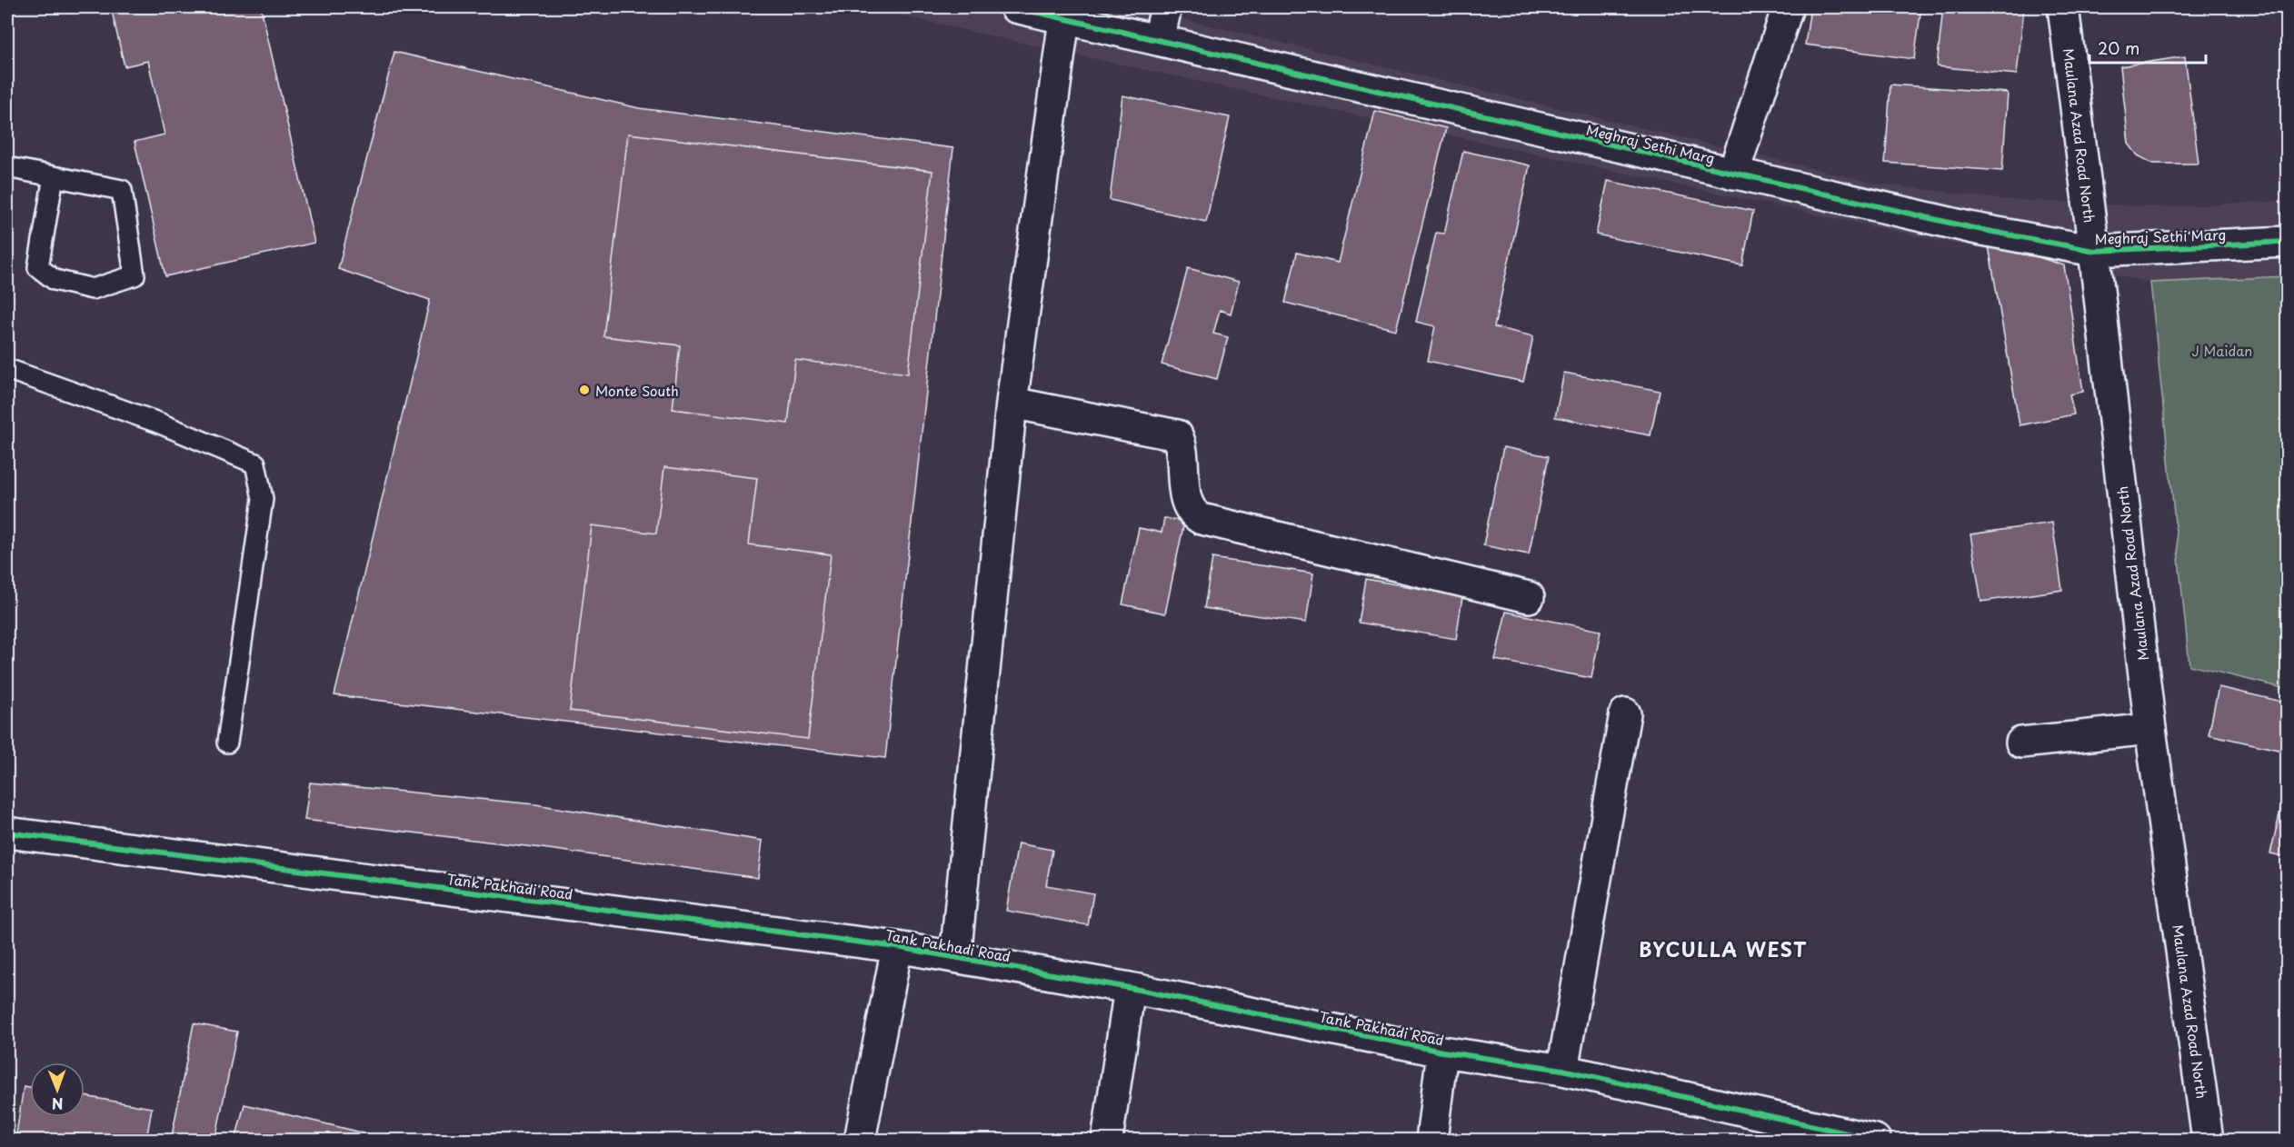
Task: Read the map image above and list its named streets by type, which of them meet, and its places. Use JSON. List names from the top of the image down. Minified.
{"streets":{"street":["Maulana Azad Road North","Meghraj Sethi Marg","Tank Pakhadi Road"]},"crossings":[["Maulana Azad Road North","Meghraj Sethi Marg"]],"districts":["BYCULLA WEST"],"parks":["J Maidan"],"places":["Monte South"],"scale_bar":"20 m","north":"bottom"}
